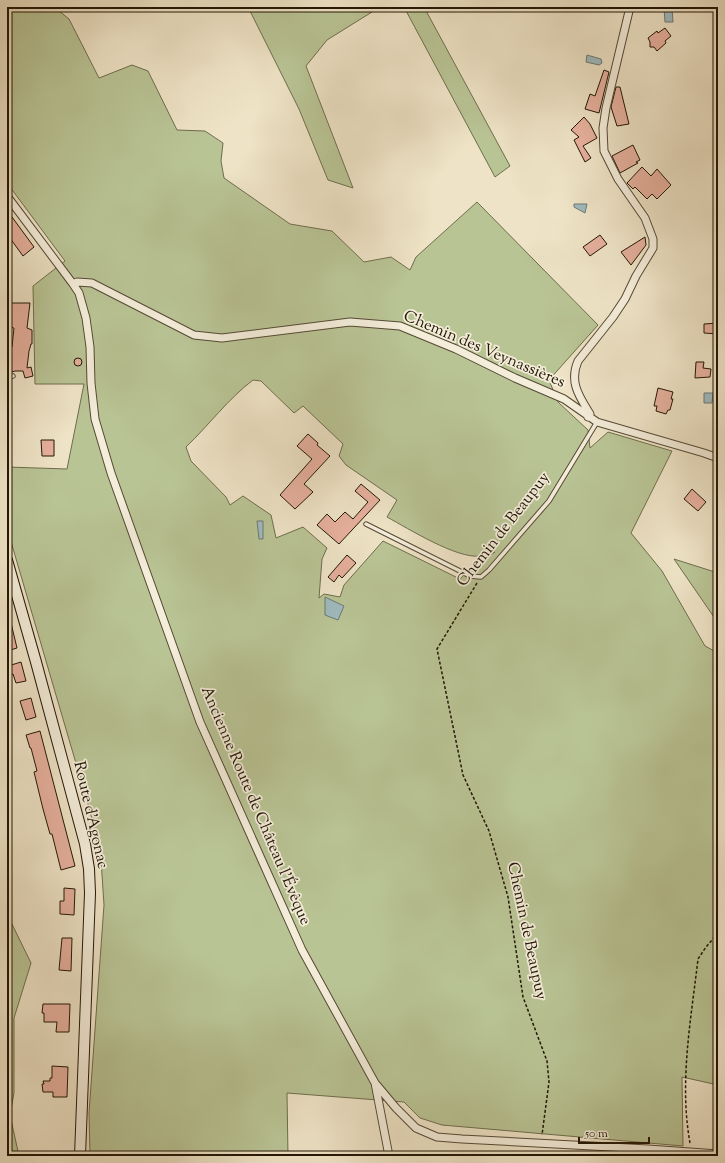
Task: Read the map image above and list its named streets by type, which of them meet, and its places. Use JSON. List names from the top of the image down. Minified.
{"streets":{"main road":["Route d'Agonac"],"street":["Chemin des Veynassières","Ancienne Route de Château l'Évêque"],"lane":["Chemin de Beaupuy"]},"crossings":[["Chemin des Veynassières","Chemin de Beaupuy"],["Chemin des Veynassières","Ancienne Route de Château l'Évêque"],["Chemin de Beaupuy","Ancienne Route de Château l'Évêque"]],"scale_bar":"50 m"}
